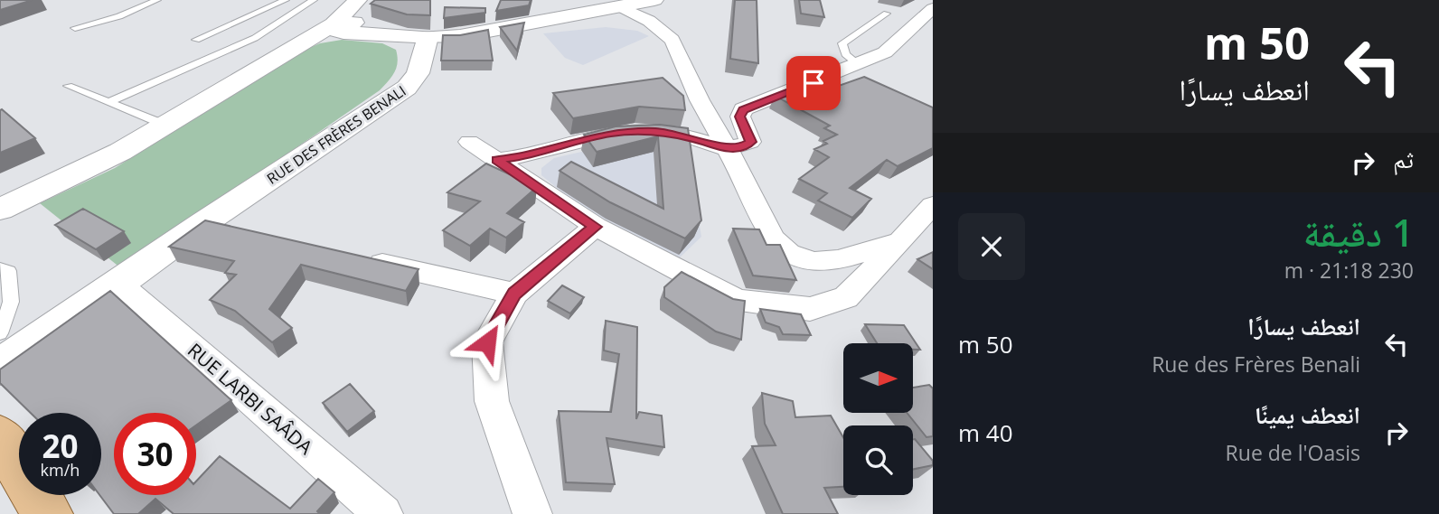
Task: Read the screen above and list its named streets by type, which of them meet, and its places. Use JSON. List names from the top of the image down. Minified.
{"streets":{"main road":["RUE DES FRÈRES BENALI"],"street":["RUE LARBI SAÂDA"]},"crossings":[["RUE DES FRÈRES BENALI","RUE LARBI SAÂDA"]],"north":"right","page":{"turn":["50 m","انعطف يسارًا"],"then":"ثم","heading":["1 دقيقة","230 m · 21:18"],"list":[{"name":"انعطف يسارًا","note":"Rue des Frères Benali","value":"50 m"},{"name":"انعطف يمينًا","note":"Rue de l'Oasis","value":"40 m"}],"speed":"20 km/h","limit":"30"}}
